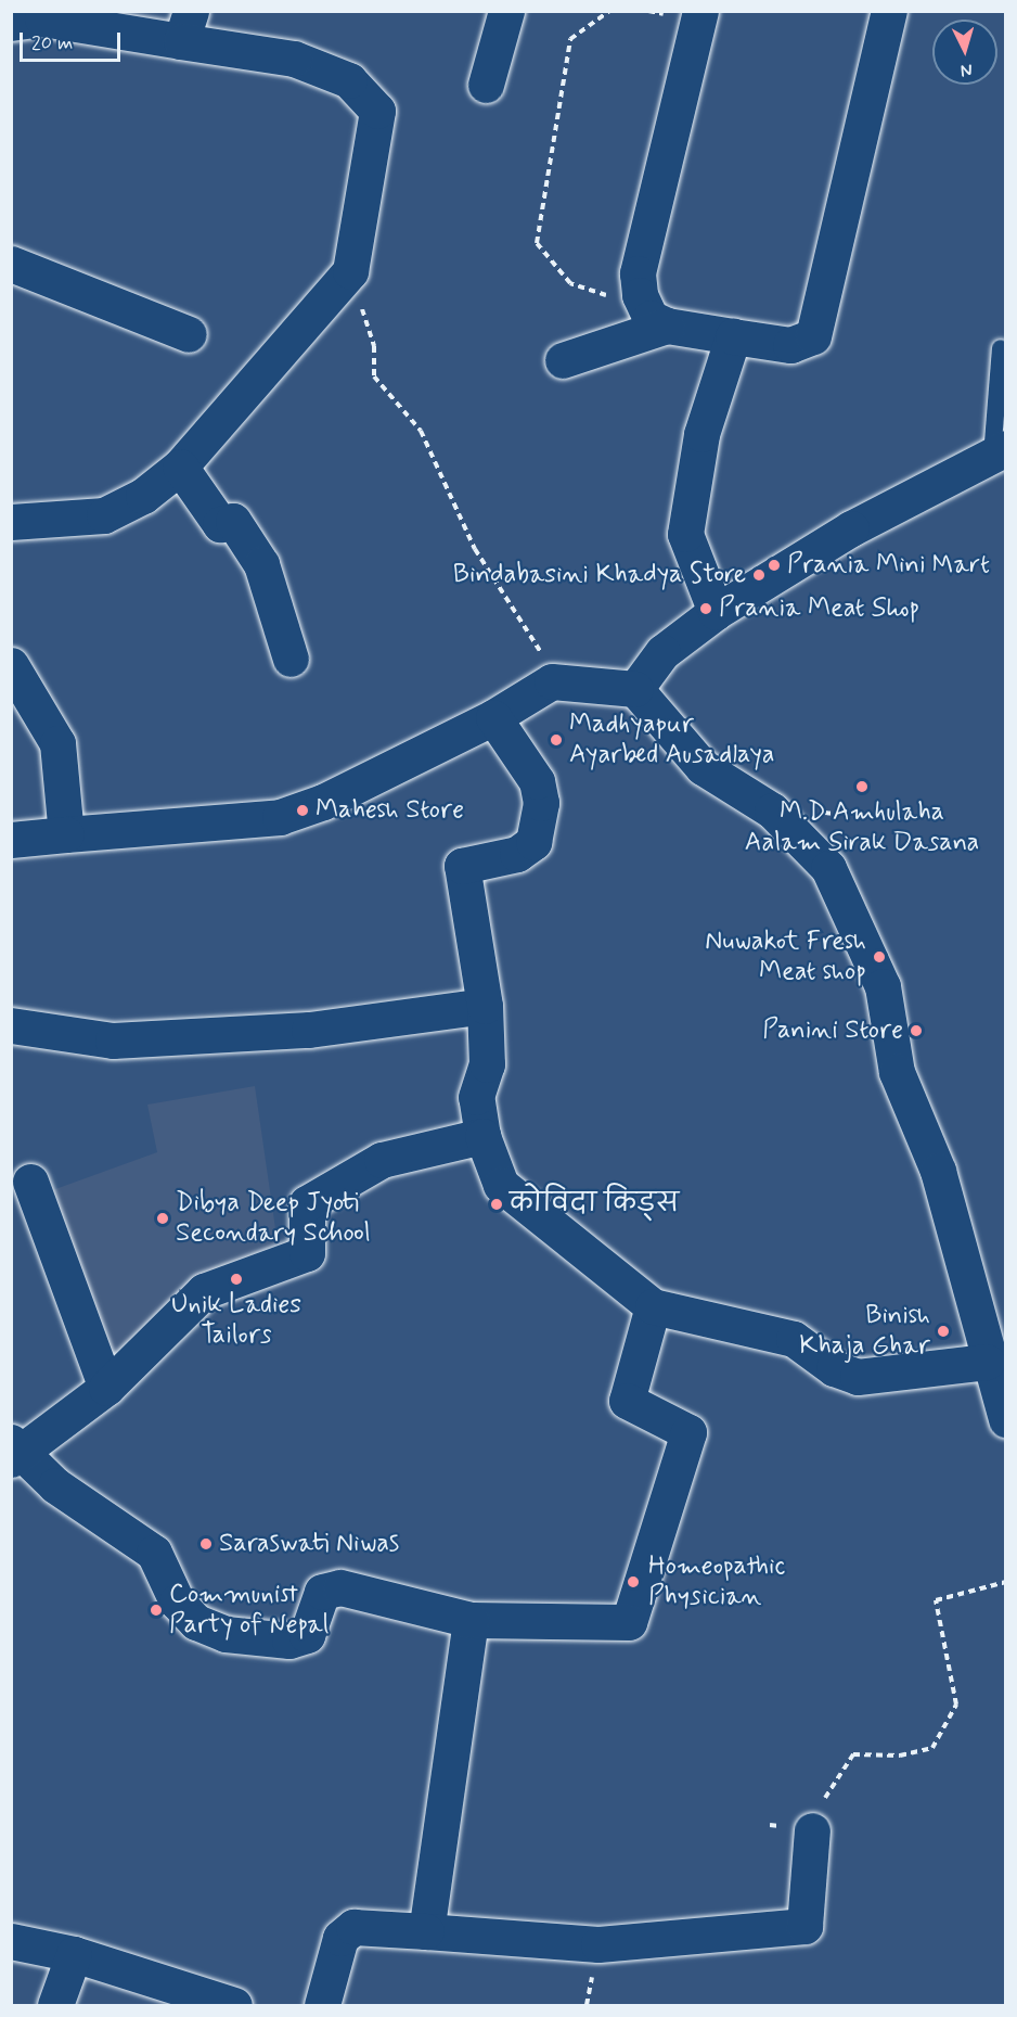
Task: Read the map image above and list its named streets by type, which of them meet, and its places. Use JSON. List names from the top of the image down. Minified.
{"places":["Prania Mini Mart","Bindabasini Khadya Store","Prania Meat Shop","Madhyapur Ayarbed Ausadlaya","M.D Amhulaha Aalam Sirak Dasana","Mahesh Store","Nuwakot Fresh Meat shop","Panini Store","कोविदा किड्स","Dibya Deep Jyoti Secondary School","Unik Ladies Tailors","Binish Khaja Ghar","Saraswati Niwas","Homeopathic Physician","Communist Party of Nepal"],"scale_bar":"20 m","north":"bottom"}
